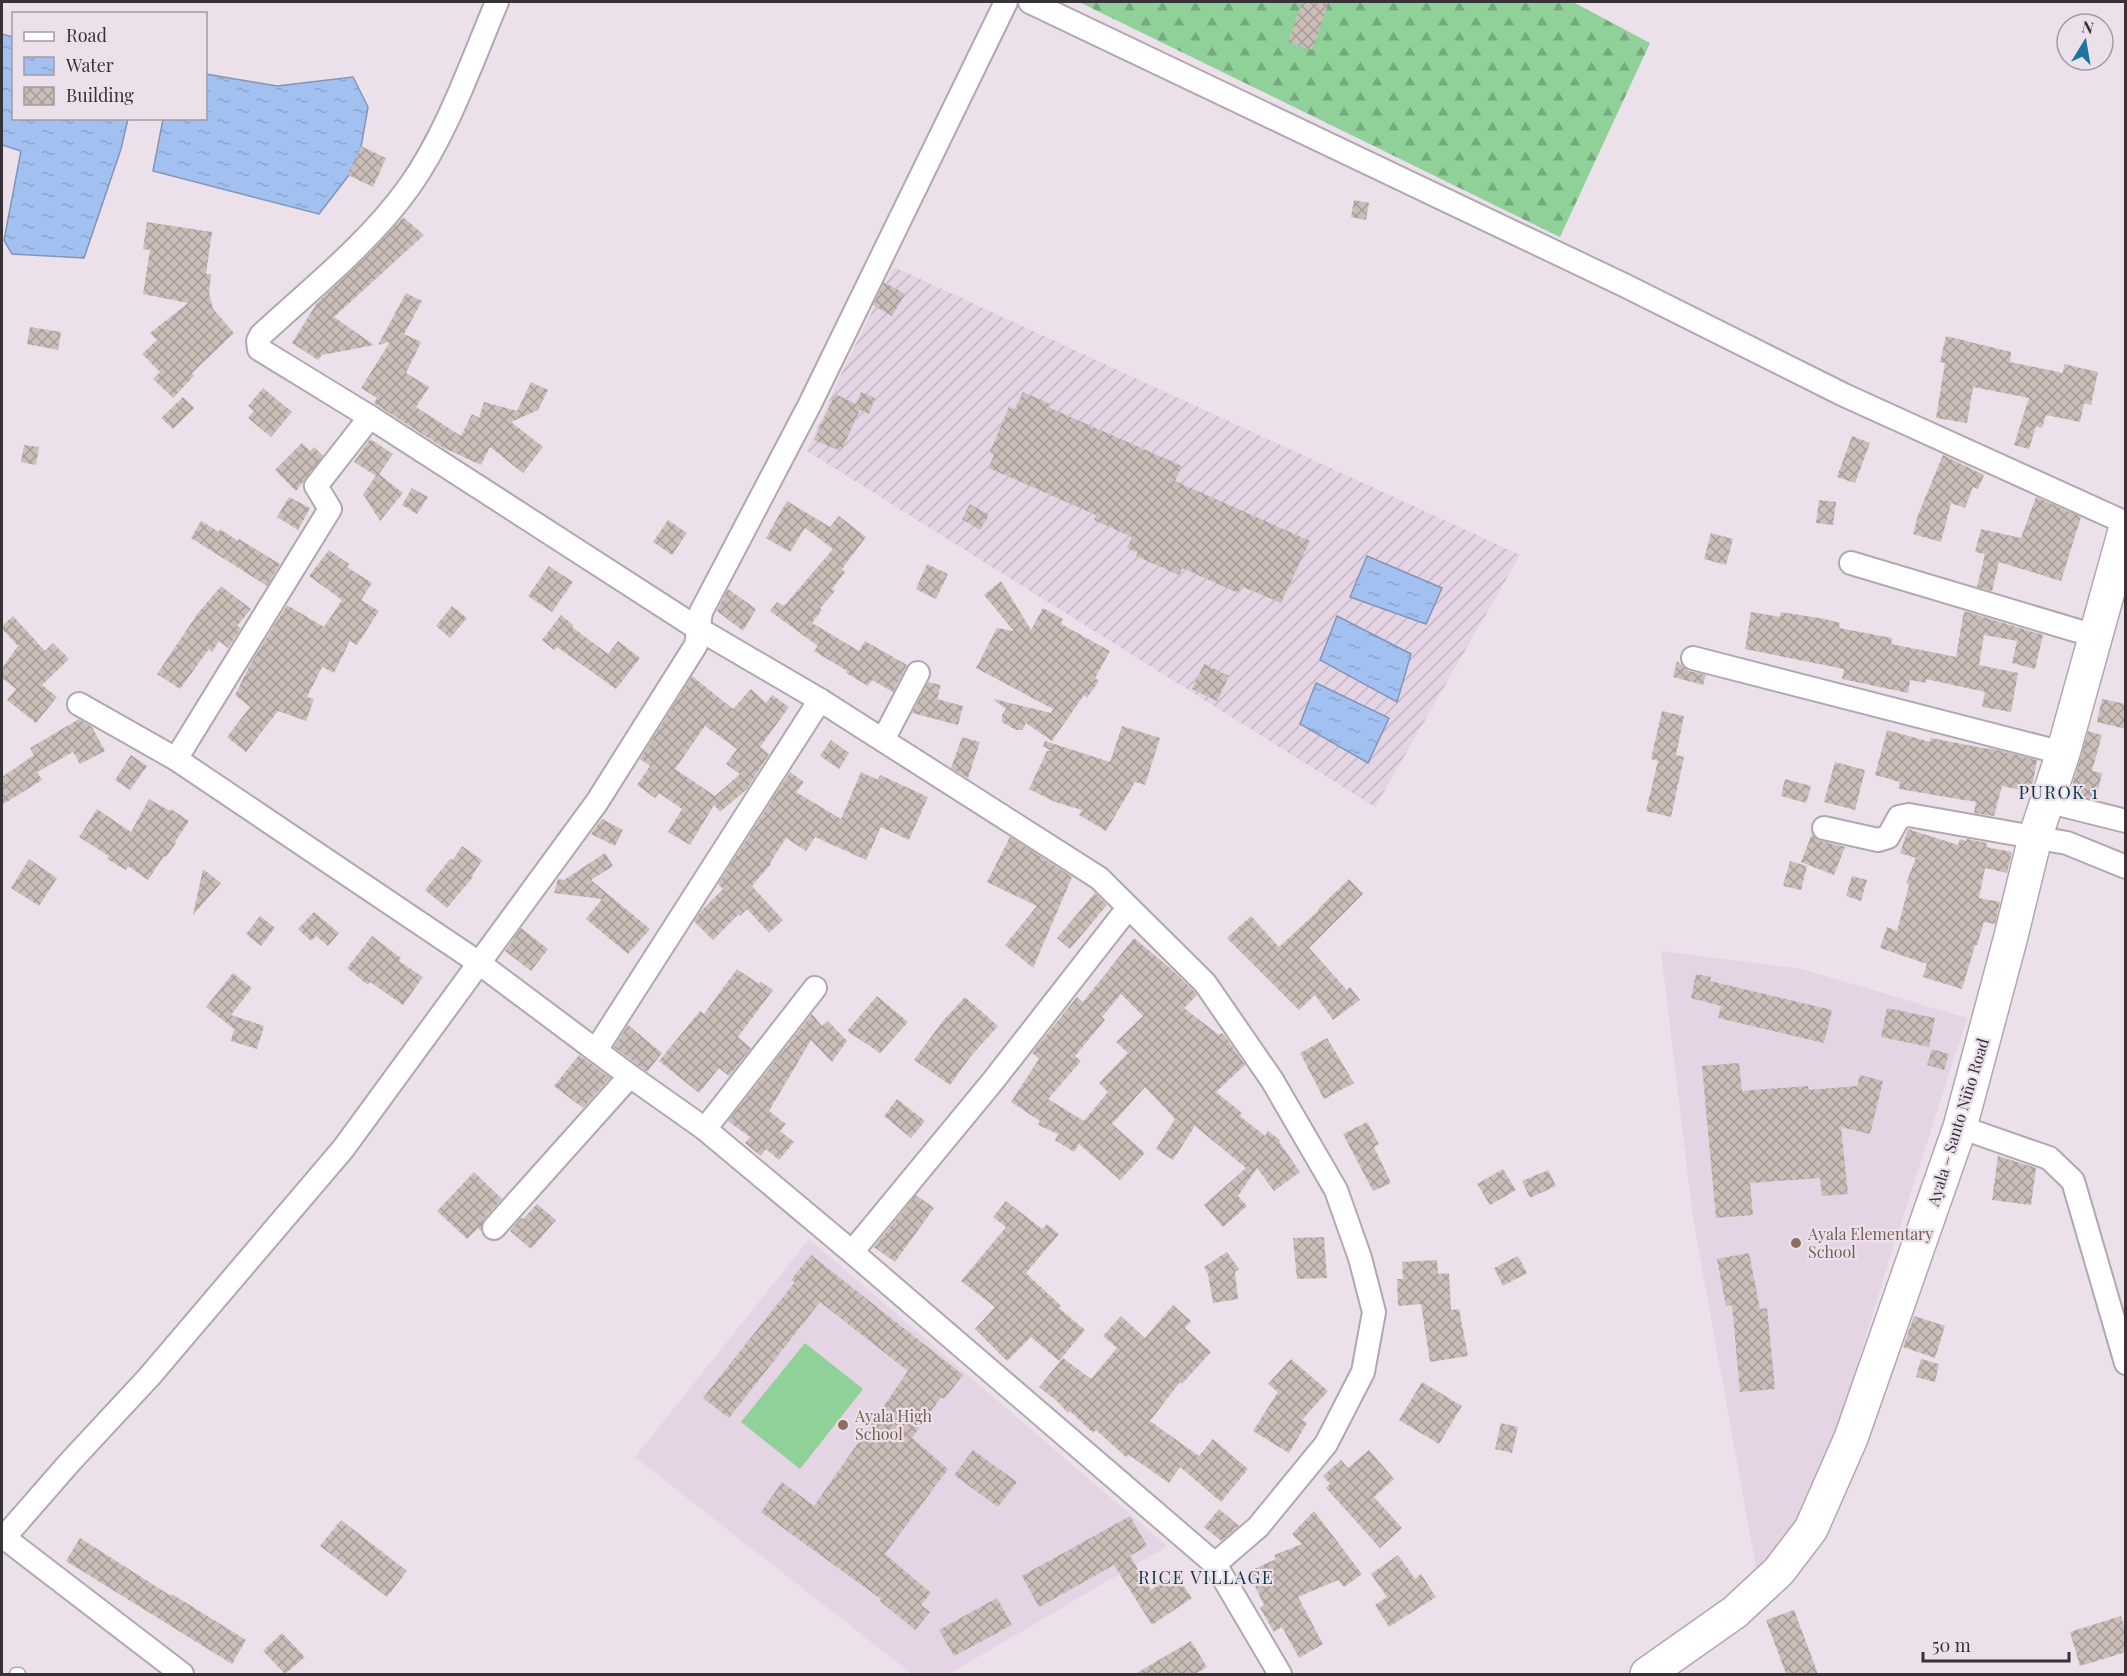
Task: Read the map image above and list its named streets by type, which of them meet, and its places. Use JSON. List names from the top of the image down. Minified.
{"streets":{"street":["Ayala – Santo Niño Road"]},"districts":["PUROK 1","RICE VILLAGE"],"places":["Ayala Elementary School","Ayala High School"],"legend":["Road","Water","Building"],"scale_bar":"50 m","north":"top"}
